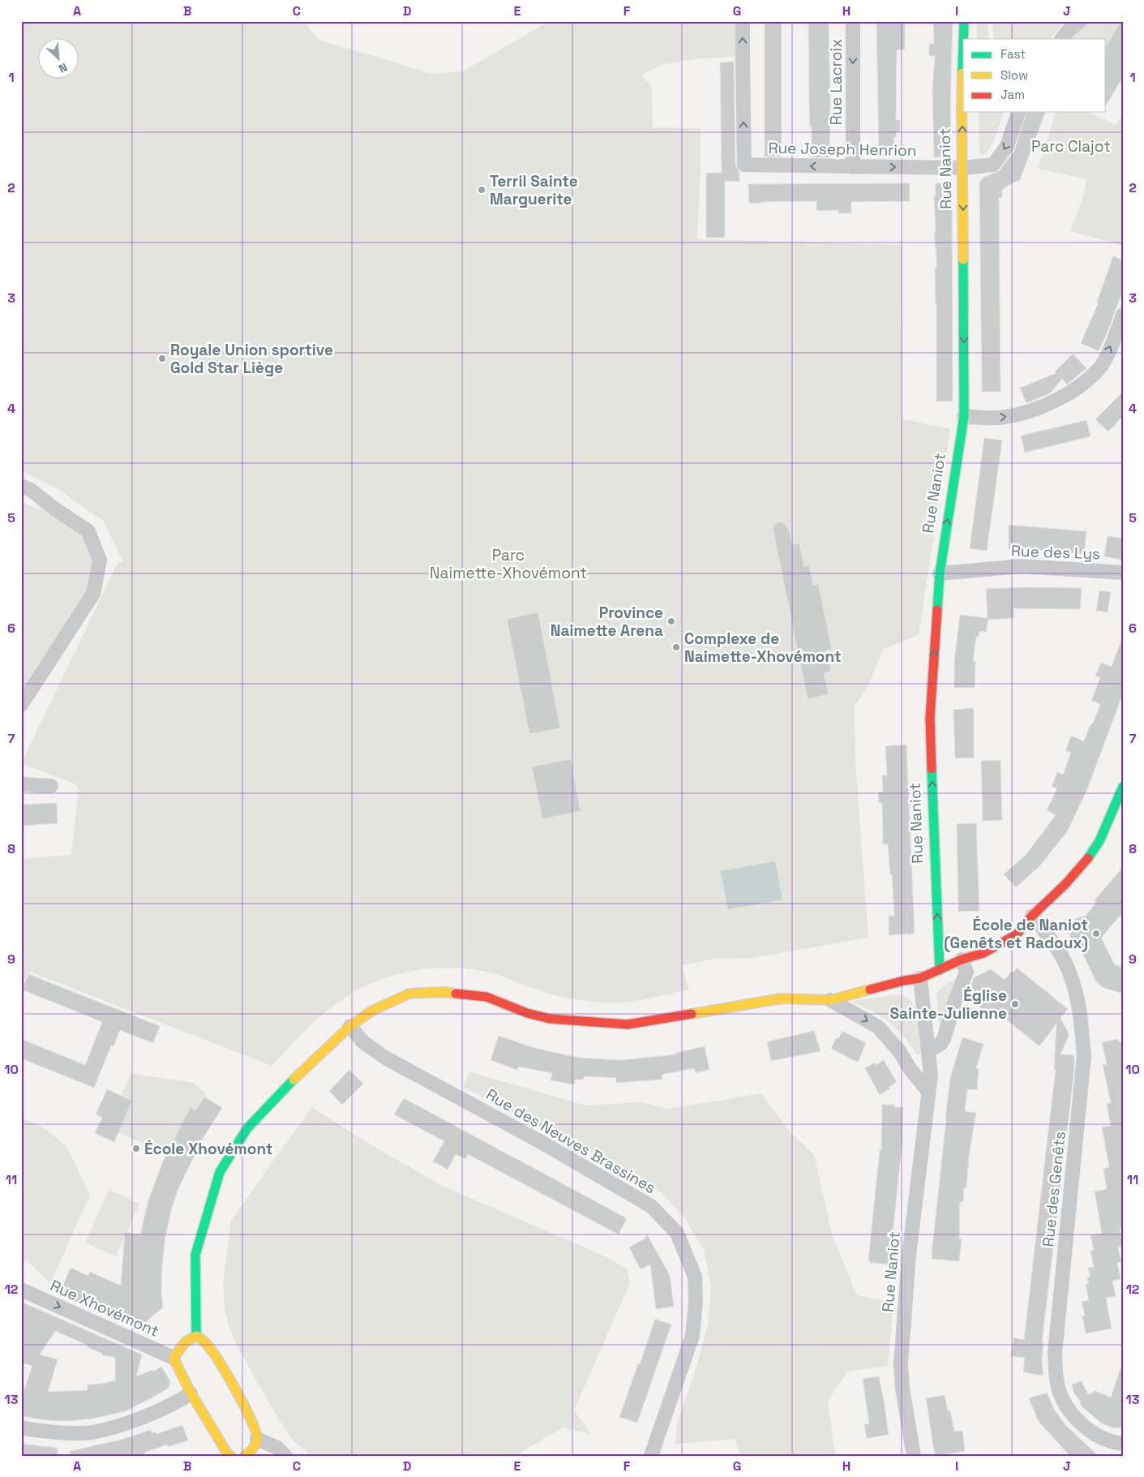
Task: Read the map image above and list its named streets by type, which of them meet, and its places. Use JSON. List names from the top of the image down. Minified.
{"streets":{"street":["Rue Lacroix","Rue Joseph Henrion","Rue Naniot","Rue des Lys","Rue des Neuves Brassines","Rue des Genêts","Rue Xhovémont"]},"crossings":[["Rue Lacroix","Rue Joseph Henrion"],["Rue Joseph Henrion","Rue Naniot"],["Rue Naniot","Rue des Lys"]],"one_way":["Rue Lacroix","Rue Xhovémont"],"parks":["Parc Clajot","Parc Naimette-Xhovémont"],"places":["Terril Sainte Marguerite","Royale Union sportive Gold Star Liège","Province Naimette Arena","Complexe de Naimette-Xhovémont","École de Naniot (Genêts et Radoux)","Église Sainte-Julienne","École Xhovémont"],"legend":["Fast","Slow","Jam"],"north":"bottom right","grid":{"columns":["A","B","C","D","E","F","G","H","I","J"],"rows":["1","2","3","4","5","6","7","8","9","10","11","12","13"]}}
